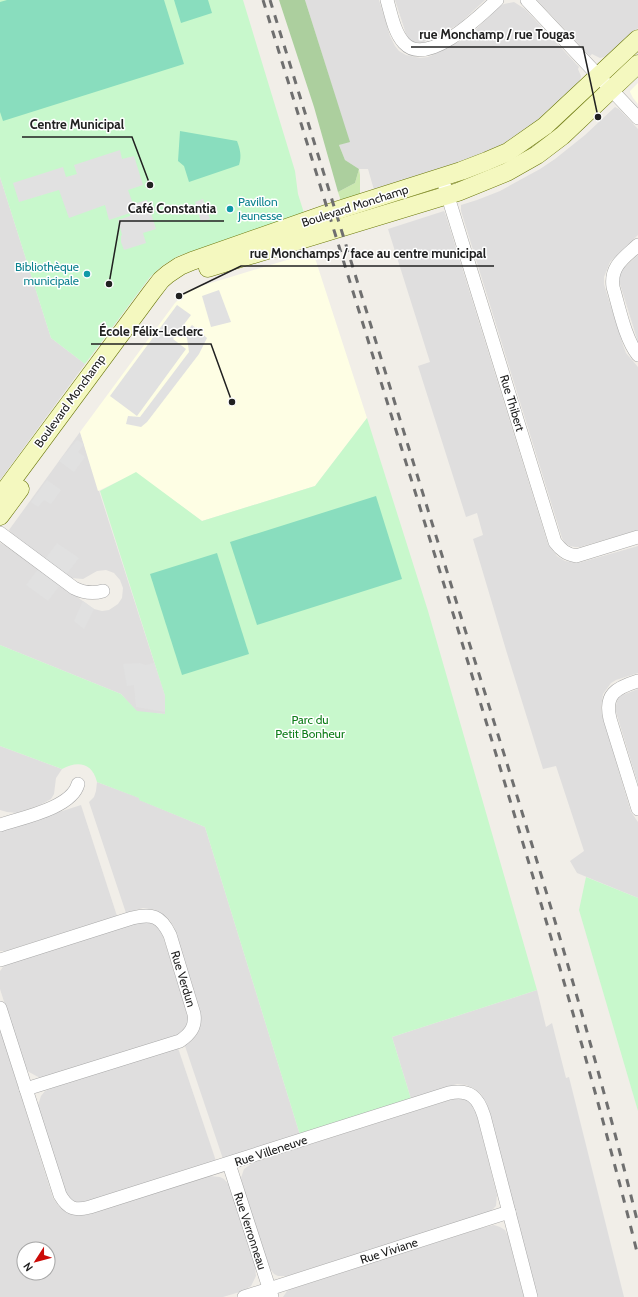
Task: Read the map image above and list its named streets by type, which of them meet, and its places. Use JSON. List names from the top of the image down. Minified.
{"streets":{"street":["Boulevard Monchamp","Rue Thibert","Rue Verdun","Rue Villeneuve","Rue Verronneau","Rue Viviane"]},"crossings":[["Boulevard Monchamp","Rue Thibert"],["Rue Verdun","Rue Villeneuve"],["Rue Villeneuve","Rue Verronneau"],["Rue Villeneuve","Rue Viviane"],["Rue Verronneau","Rue Viviane"]],"parks":["Parc du Petit Bonheur"],"places":["rue Monchamp / rue Tougas","Centre Municipal","Pavillon Jeunesse","Bibliothèque municipale","Café Constantia","rue Monchamps / face au centre municipal","École Félix-Leclerc"],"north":"bottom left"}
